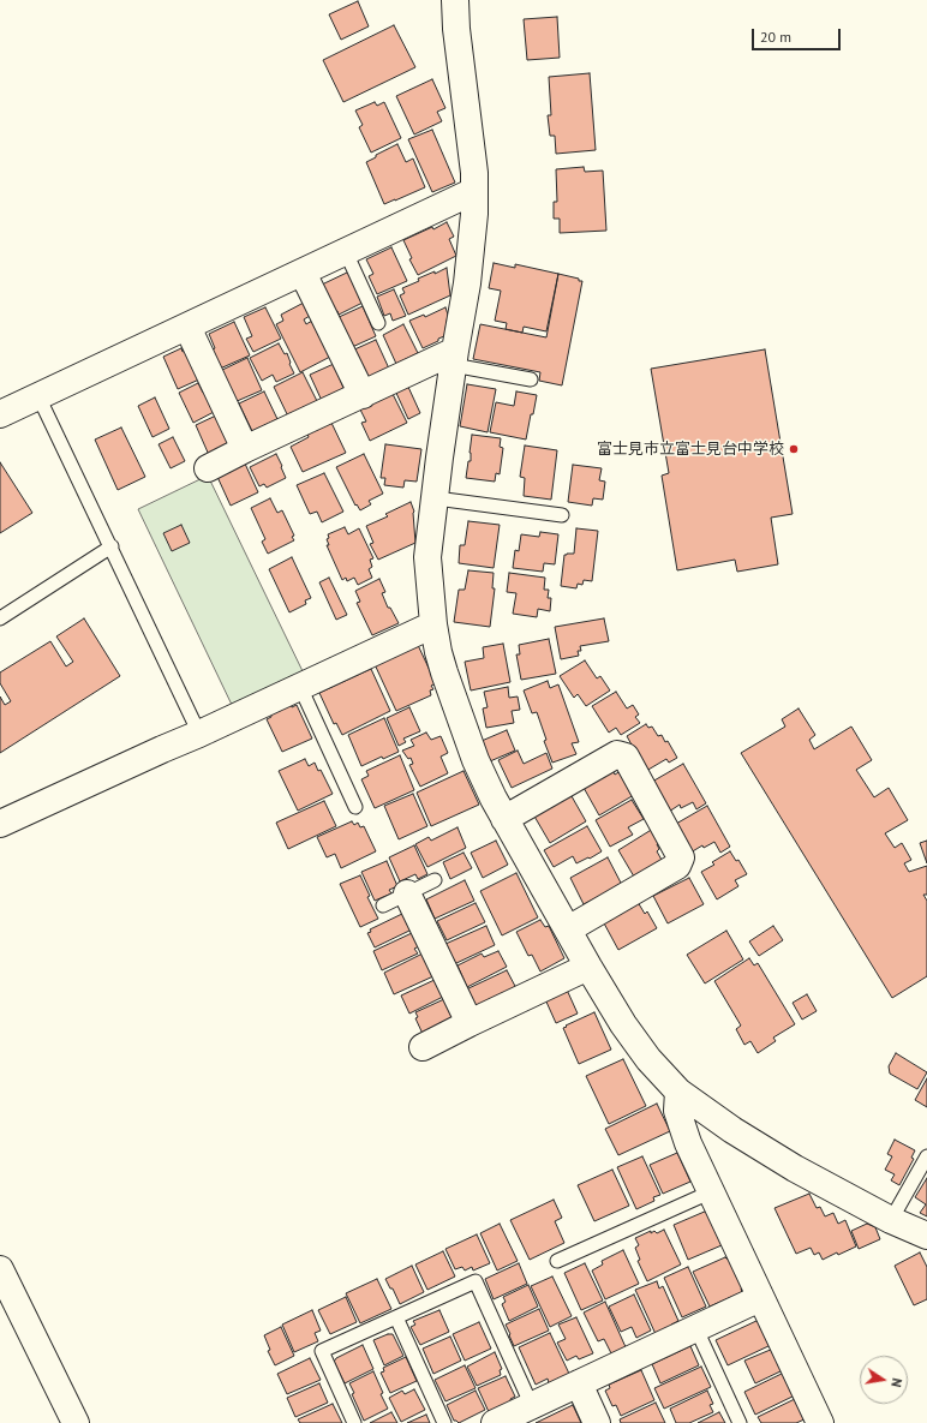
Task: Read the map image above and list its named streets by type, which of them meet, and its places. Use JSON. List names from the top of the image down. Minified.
{"places":["富士見市立富士見台中学校"],"scale_bar":"20 m","north":"right"}
